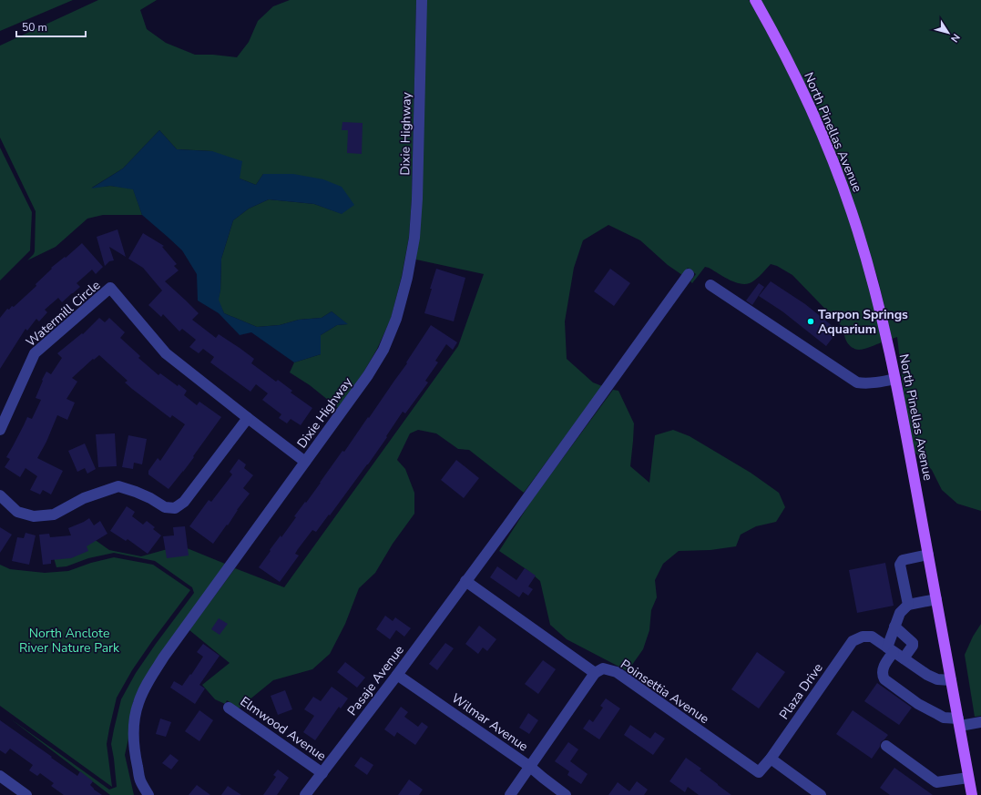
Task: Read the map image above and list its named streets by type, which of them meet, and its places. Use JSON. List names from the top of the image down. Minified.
{"streets":{"main road":["North Pinellas Avenue"],"street":["Dixie Highway","Watermill Circle","Pasaje Avenue","Poinsettia Avenue","Plaza Drive","Wilmar Avenue","Elmwood Avenue"]},"crossings":[["Dixie Highway","Watermill Circle"],["Pasaje Avenue","Wilmar Avenue"],["Pasaje Avenue","Elmwood Avenue"],["Poinsettia Avenue","Plaza Drive"]],"parks":["North Anclote River Nature Park"],"places":["Tarpon Springs Aquarium"],"scale_bar":"50 m","north":"bottom right"}
